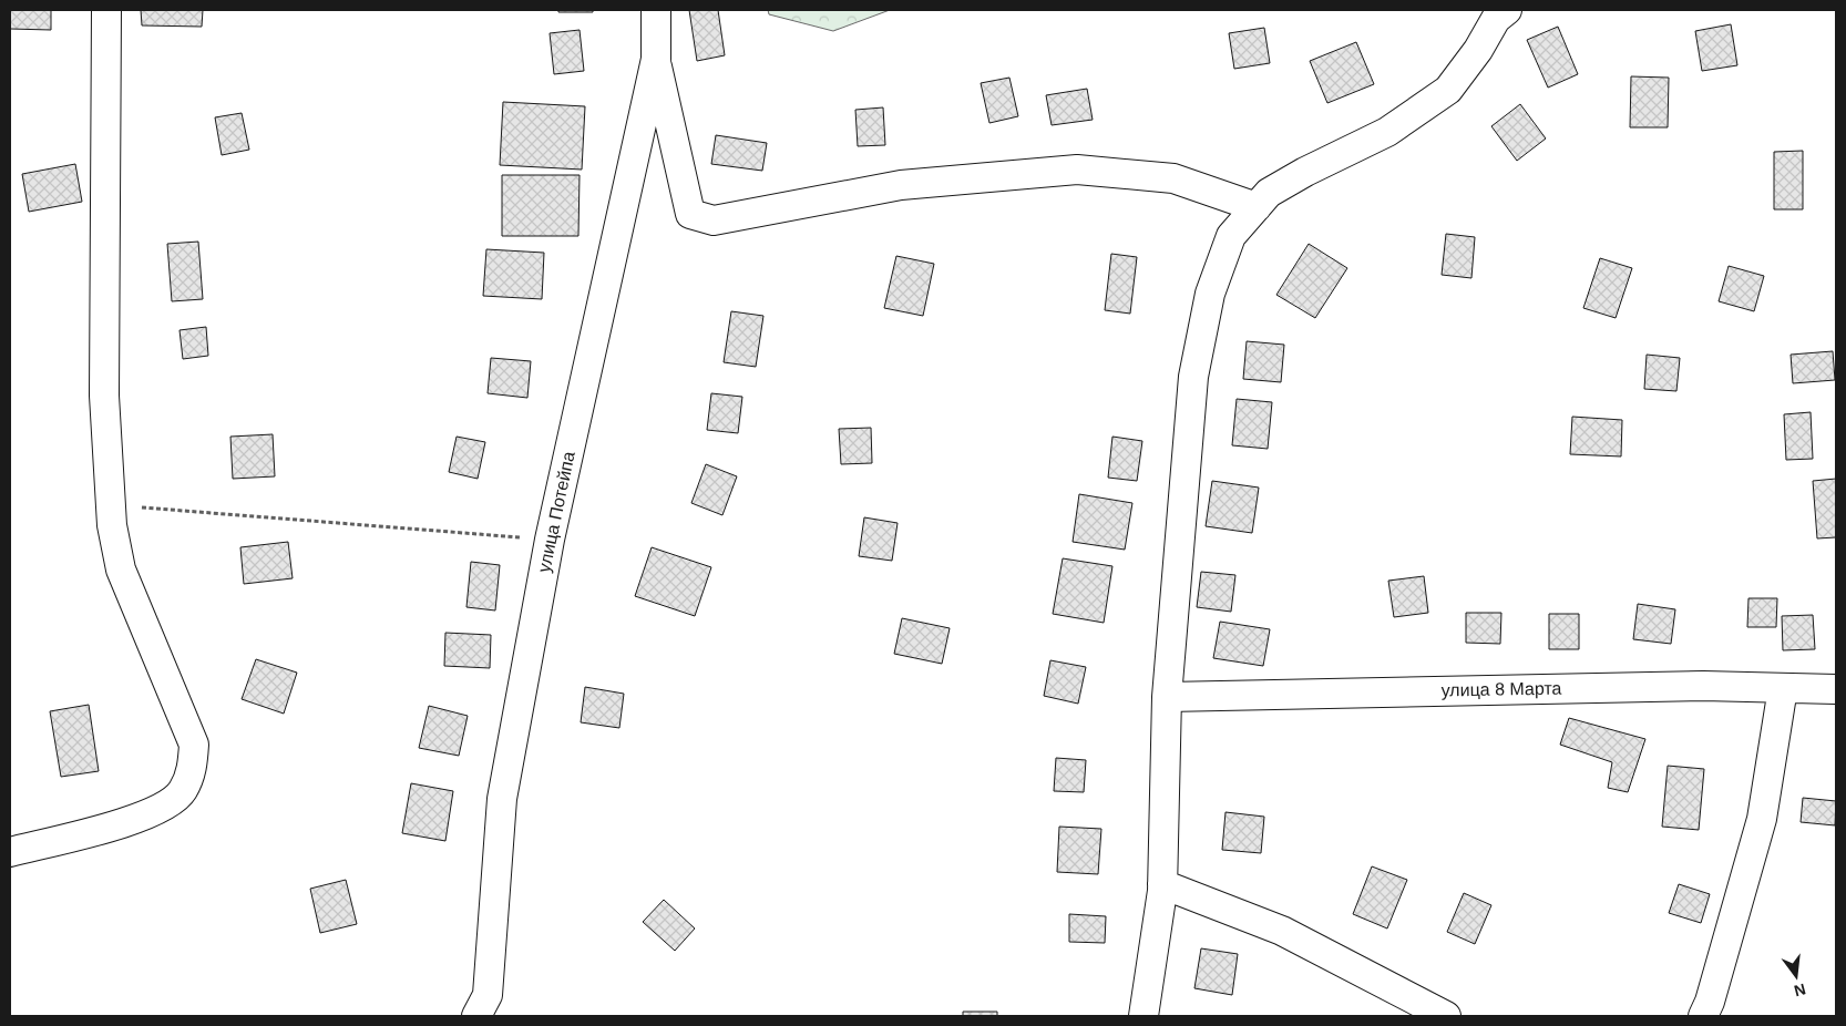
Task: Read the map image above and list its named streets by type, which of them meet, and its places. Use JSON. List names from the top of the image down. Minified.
{"streets":{"street":["улица Потейпа","улица 8 Марта"]},"north":"bottom"}
